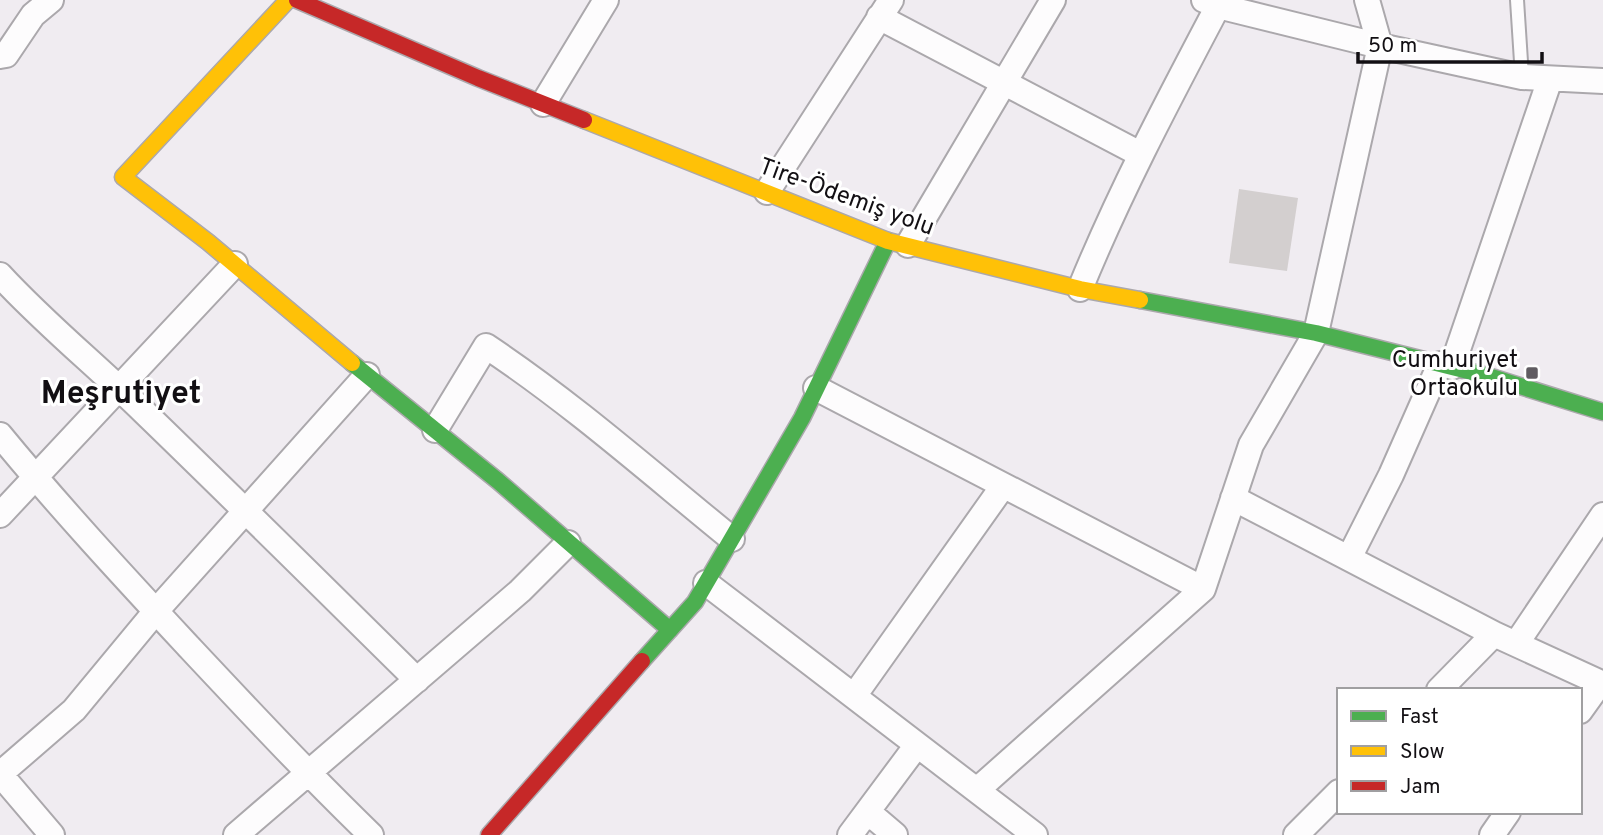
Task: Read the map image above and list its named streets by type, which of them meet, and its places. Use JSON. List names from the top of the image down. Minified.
{"streets":{"street":["Tire-Ödemiş yolu"]},"districts":["Meşrutiyet"],"places":{"transit":["Cumhuriyet Ortaokulu"]},"legend":["Fast","Slow","Jam"],"scale_bar":"50 m"}
